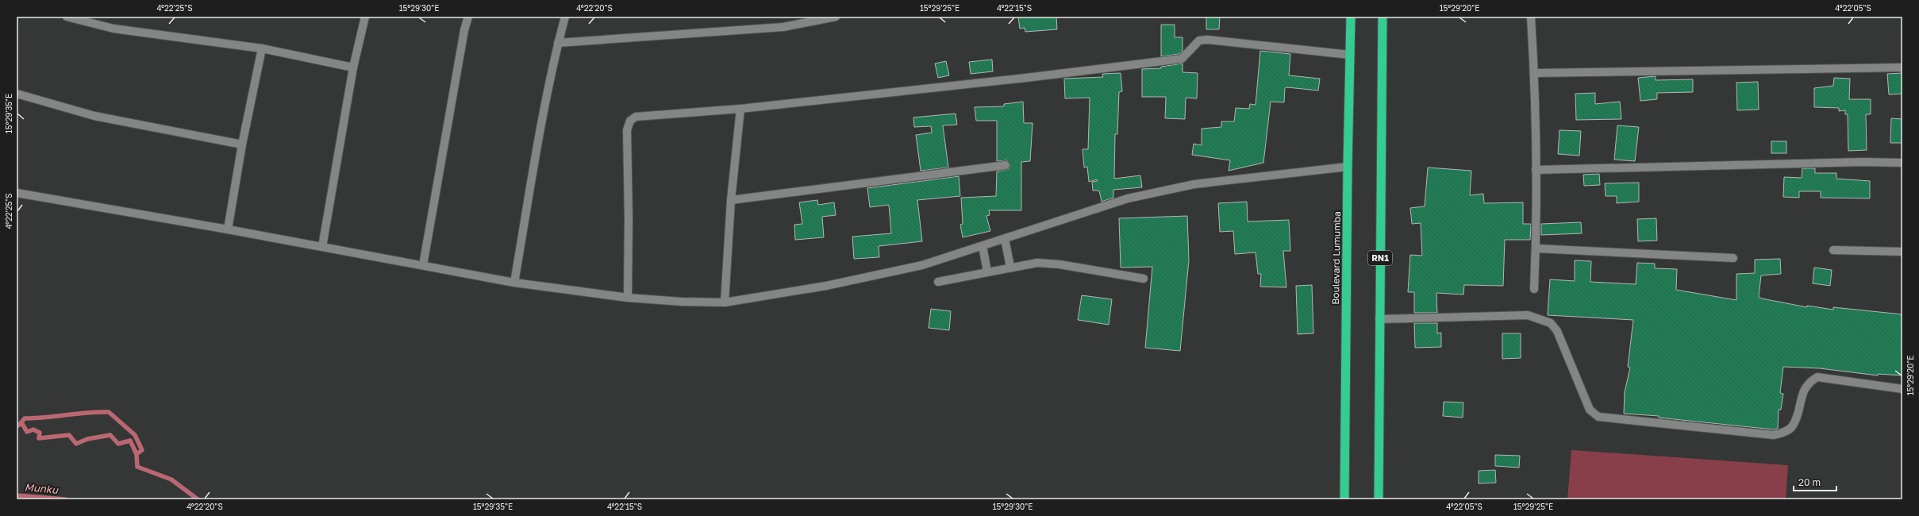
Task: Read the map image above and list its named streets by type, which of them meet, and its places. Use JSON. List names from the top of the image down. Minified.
{"streets":{"highway":["Boulevard Lumumba","RN1"]},"water":["Munku"],"scale_bar":"20 m","coordinates":["4°22'25\"S","15°29'30\"E","4°22'20\"S","15°29'25\"E","4°22'15\"S","15°29'20\"E","4°22'05\"S","15°29'35\"E"]}
